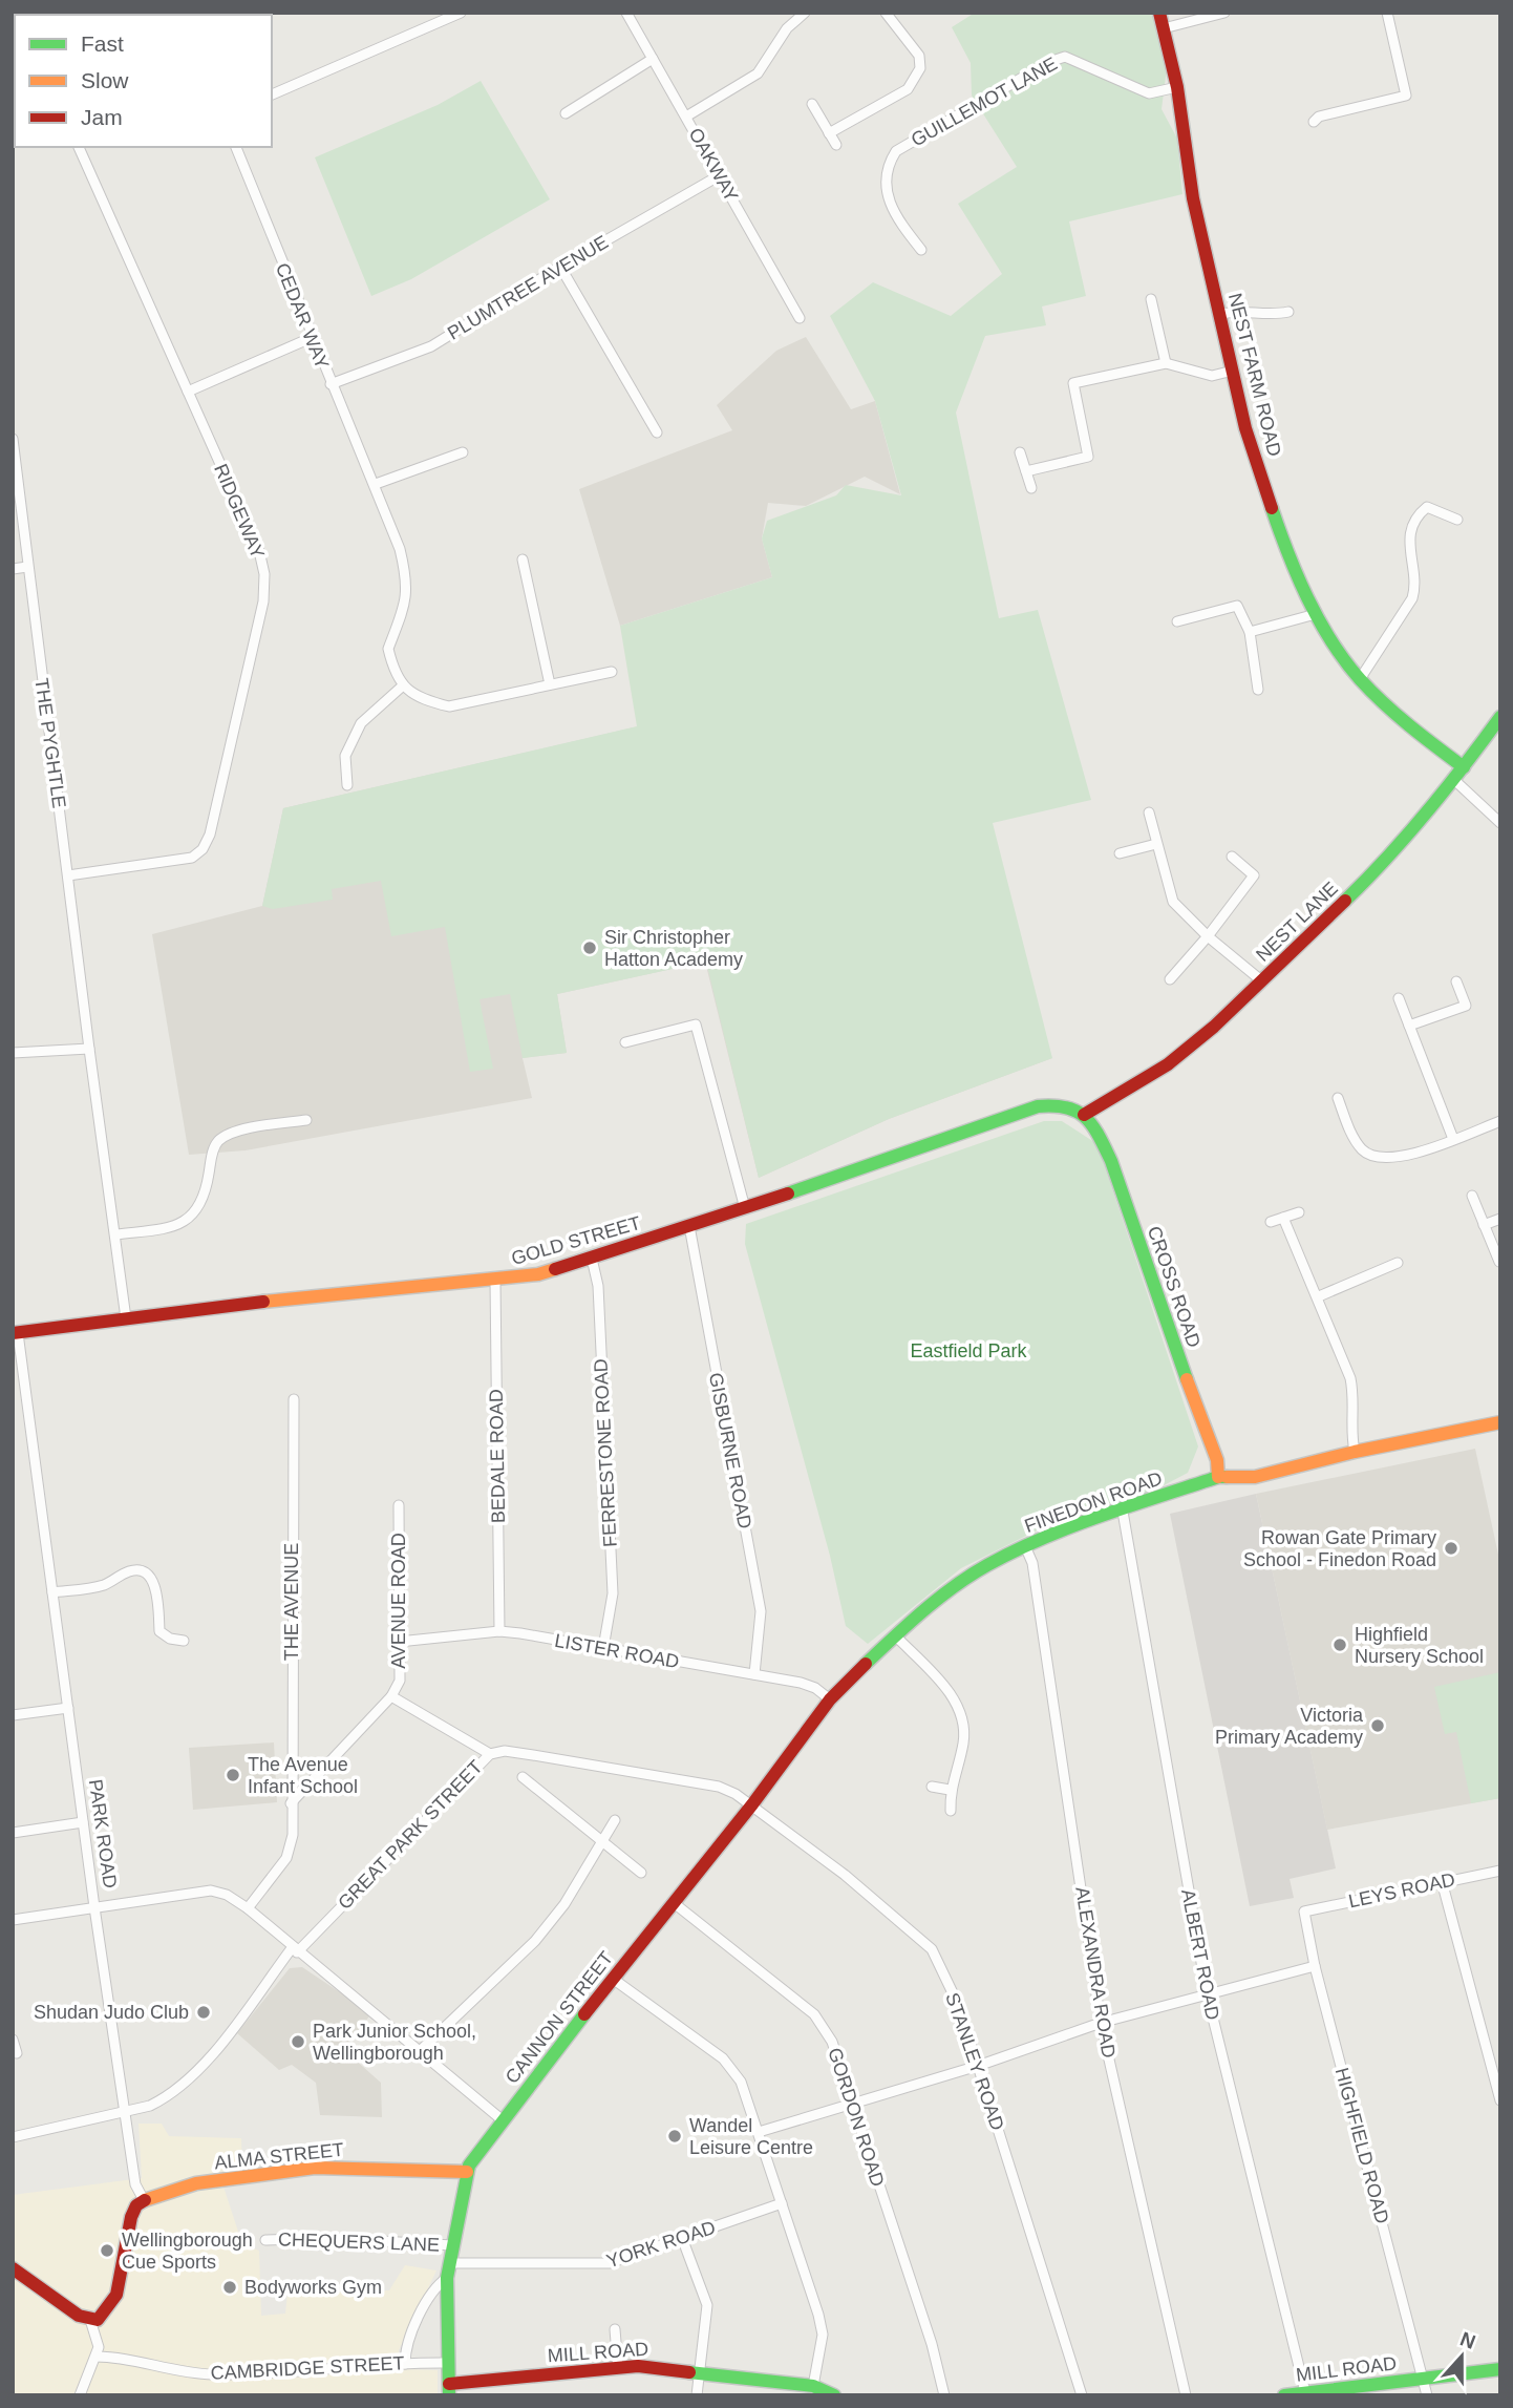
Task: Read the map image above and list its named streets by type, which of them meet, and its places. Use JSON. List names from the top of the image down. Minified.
{"streets":{"street":["GUILLEMOT LANE","OAKWAY","PLUMTREE AVENUE","CEDAR WAY","NEST FARM ROAD","RIDGEWAY","THE PYGHTLE","NEST LANE","GOLD STREET","CROSS ROAD","GISBURNE ROAD","FERRESTONE ROAD","BEDALE ROAD","FINEDON ROAD","AVENUE ROAD","THE AVENUE","LISTER ROAD","PARK ROAD","GREAT PARK STREET","LEYS ROAD","ALBERT ROAD","ALEXANDRA ROAD","CANNON STREET","STANLEY ROAD","GORDON ROAD","HIGHFIELD ROAD","ALMA STREET","CHEQUERS LANE","YORK ROAD","MILL ROAD","CAMBRIDGE STREET"]},"crossings":[["GUILLEMOT LANE","NEST FARM ROAD"],["OAKWAY","PLUMTREE AVENUE"],["PLUMTREE AVENUE","CEDAR WAY"],["NEST FARM ROAD","NEST LANE"],["RIDGEWAY","THE PYGHTLE"],["THE PYGHTLE","GOLD STREET"],["NEST LANE","GOLD STREET"],["NEST LANE","CROSS ROAD"],["GOLD STREET","CROSS ROAD"],["GOLD STREET","GISBURNE ROAD"],["GOLD STREET","FERRESTONE ROAD"],["GOLD STREET","BEDALE ROAD"],["GOLD STREET","PARK ROAD"],["CROSS ROAD","FINEDON ROAD"],["GISBURNE ROAD","LISTER ROAD"],["FERRESTONE ROAD","LISTER ROAD"],["BEDALE ROAD","LISTER ROAD"],["FINEDON ROAD","LISTER ROAD"],["FINEDON ROAD","GREAT PARK STREET"],["FINEDON ROAD","ALBERT ROAD"],["FINEDON ROAD","ALEXANDRA ROAD"],["FINEDON ROAD","CANNON STREET"],["FINEDON ROAD","STANLEY ROAD"],["AVENUE ROAD","LISTER ROAD"],["PARK ROAD","GREAT PARK STREET"],["PARK ROAD","ALMA STREET"],["GREAT PARK STREET","CANNON STREET"],["GREAT PARK STREET","STANLEY ROAD"],["LEYS ROAD","HIGHFIELD ROAD"],["ALBERT ROAD","MILL ROAD"],["CANNON STREET","STANLEY ROAD"],["CANNON STREET","GORDON ROAD"],["CANNON STREET","ALMA STREET"],["CANNON STREET","CHEQUERS LANE"],["CANNON STREET","YORK ROAD"],["CANNON STREET","MILL ROAD"],["CANNON STREET","CAMBRIDGE STREET"],["HIGHFIELD ROAD","MILL ROAD"]],"parks":["Eastfield Park"],"places":["Sir Christopher Hatton Academy","Rowan Gate Primary School - Finedon Road","Highfield Nursery School","Victoria Primary Academy","The Avenue Infant School","Shudan Judo Club","Park Junior School, Wellingborough","Wandel Leisure Centre","Wellingborough Cue Sports","Bodyworks Gym"],"legend":["Fast","Slow","Jam"],"north":"top"}
